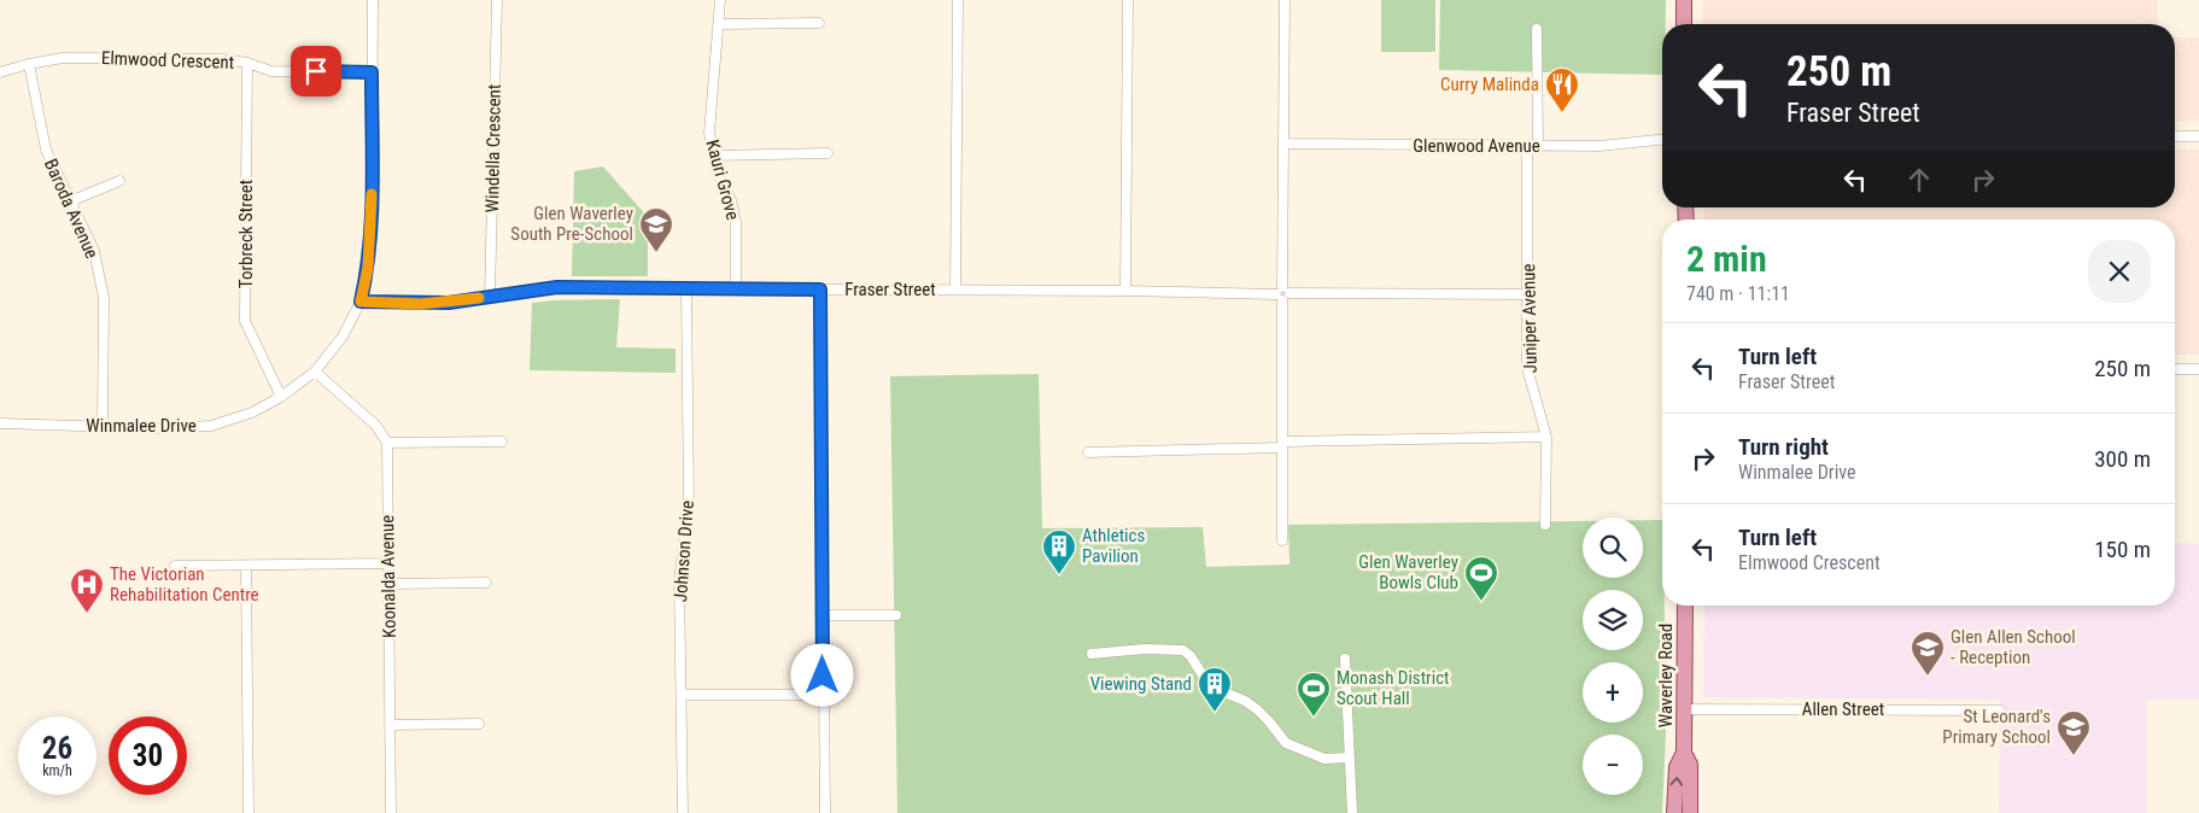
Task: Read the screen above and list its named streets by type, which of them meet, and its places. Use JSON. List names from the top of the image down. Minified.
{"streets":{"main road":["Waverley Road"],"street":["Elmwood Crescent","Glenwood Avenue","Windella Crescent","Kauri Grove","Baroda Avenue","Torbreck Street","Fraser Street","Juniper Avenue","Winmalee Drive","Johnson Drive","Koonalda Avenue","Allen Street"]},"crossings":[["Elmwood Crescent","Baroda Avenue"],["Elmwood Crescent","Torbreck Street"],["Elmwood Crescent","Winmalee Drive"],["Glenwood Avenue","Juniper Avenue"],["Windella Crescent","Fraser Street"],["Kauri Grove","Fraser Street"],["Baroda Avenue","Winmalee Drive"],["Torbreck Street","Winmalee Drive"],["Fraser Street","Juniper Avenue"],["Fraser Street","Winmalee Drive"],["Fraser Street","Johnson Drive"],["Waverley Road","Allen Street"]],"places":{"restaurant":["Curry Malinda"],"school or university":["Glen Waverley South Pre-School","Glen Allen School - Reception","St Leonard's Primary School"],"building":["Athletics Pavilion","Viewing Stand"],"sports":["Glen Waverley Bowls Club","Monash District Scout Hall"],"hospital":["The Victorian Rehabilitation Centre"]},"page":{"turn":["250 m","Fraser Street"],"heading":["2 min","740 m · 11:11"],"list":[{"name":"Turn left","note":"Fraser Street","value":"250 m"},{"name":"Turn right","note":"Winmalee Drive","value":"300 m"},{"name":"Turn left","note":"Elmwood Crescent","value":"150 m"}],"map_buttons":["+","−"],"speed":"26 km/h","limit":"30"}}
